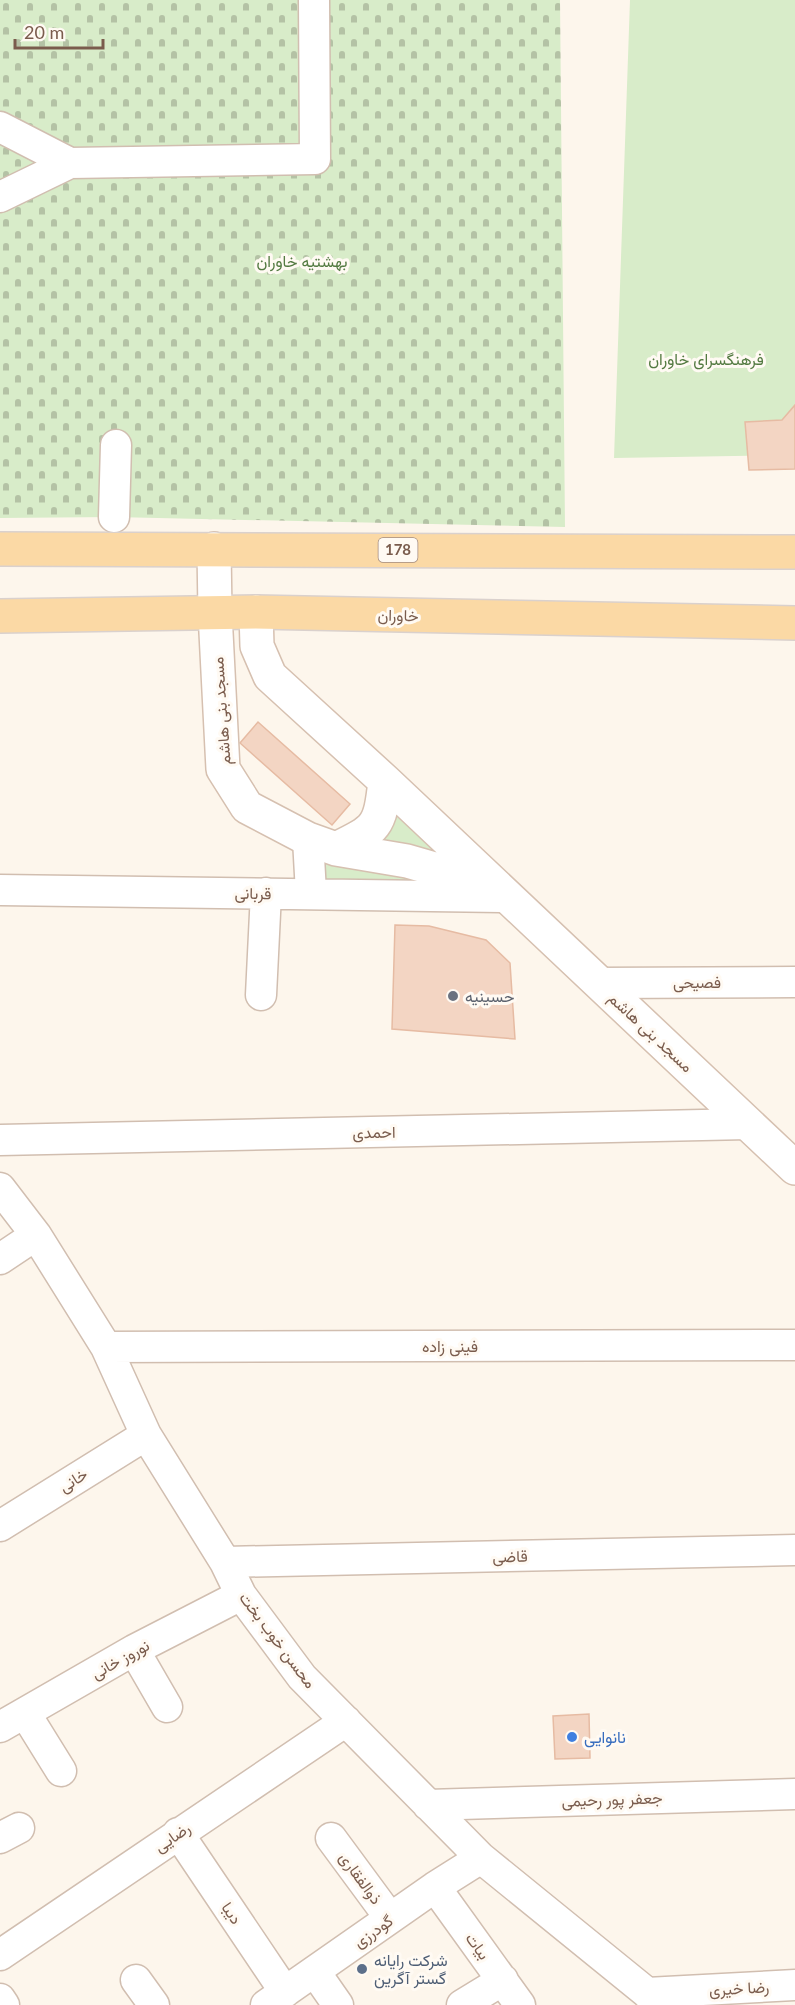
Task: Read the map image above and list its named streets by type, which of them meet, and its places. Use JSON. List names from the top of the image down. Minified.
{"streets":{"main road":["178","خاوران","مسجد بنی هاشم"],"street":["قربانی","فصیحی","احمدی","فینی زاده","خانی","قاضی","محسن خوب بخت","نوروز خانی","جعفر پور رحیمی","رضایی","ذوالفقاری","دیبا","گودرزی","بیات","رضا خیری"]},"crossings":[["178","مسجد بنی هاشم"],["خاوران","مسجد بنی هاشم"],["مسجد بنی هاشم","قربانی"],["مسجد بنی هاشم","فصیحی"],["مسجد بنی هاشم","احمدی"],["فینی زاده","محسن خوب بخت"],["خانی","محسن خوب بخت"],["قاضی","محسن خوب بخت"],["محسن خوب بخت","نوروز خانی"],["محسن خوب بخت","جعفر پور رحیمی"],["محسن خوب بخت","رضایی"],["محسن خوب بخت","گودرزی"],["محسن خوب بخت","رضا خیری"],["رضایی","دیبا"],["ذوالفقاری","گودرزی"],["دیبا","گودرزی"],["گودرزی","بیات"]],"parks":["بهشتیه خاوران","فرهنگسرای خاوران"],"places":["حسینیه","نانوایی","شرکت رایانه گستر آگرین"],"scale_bar":"20 m"}
